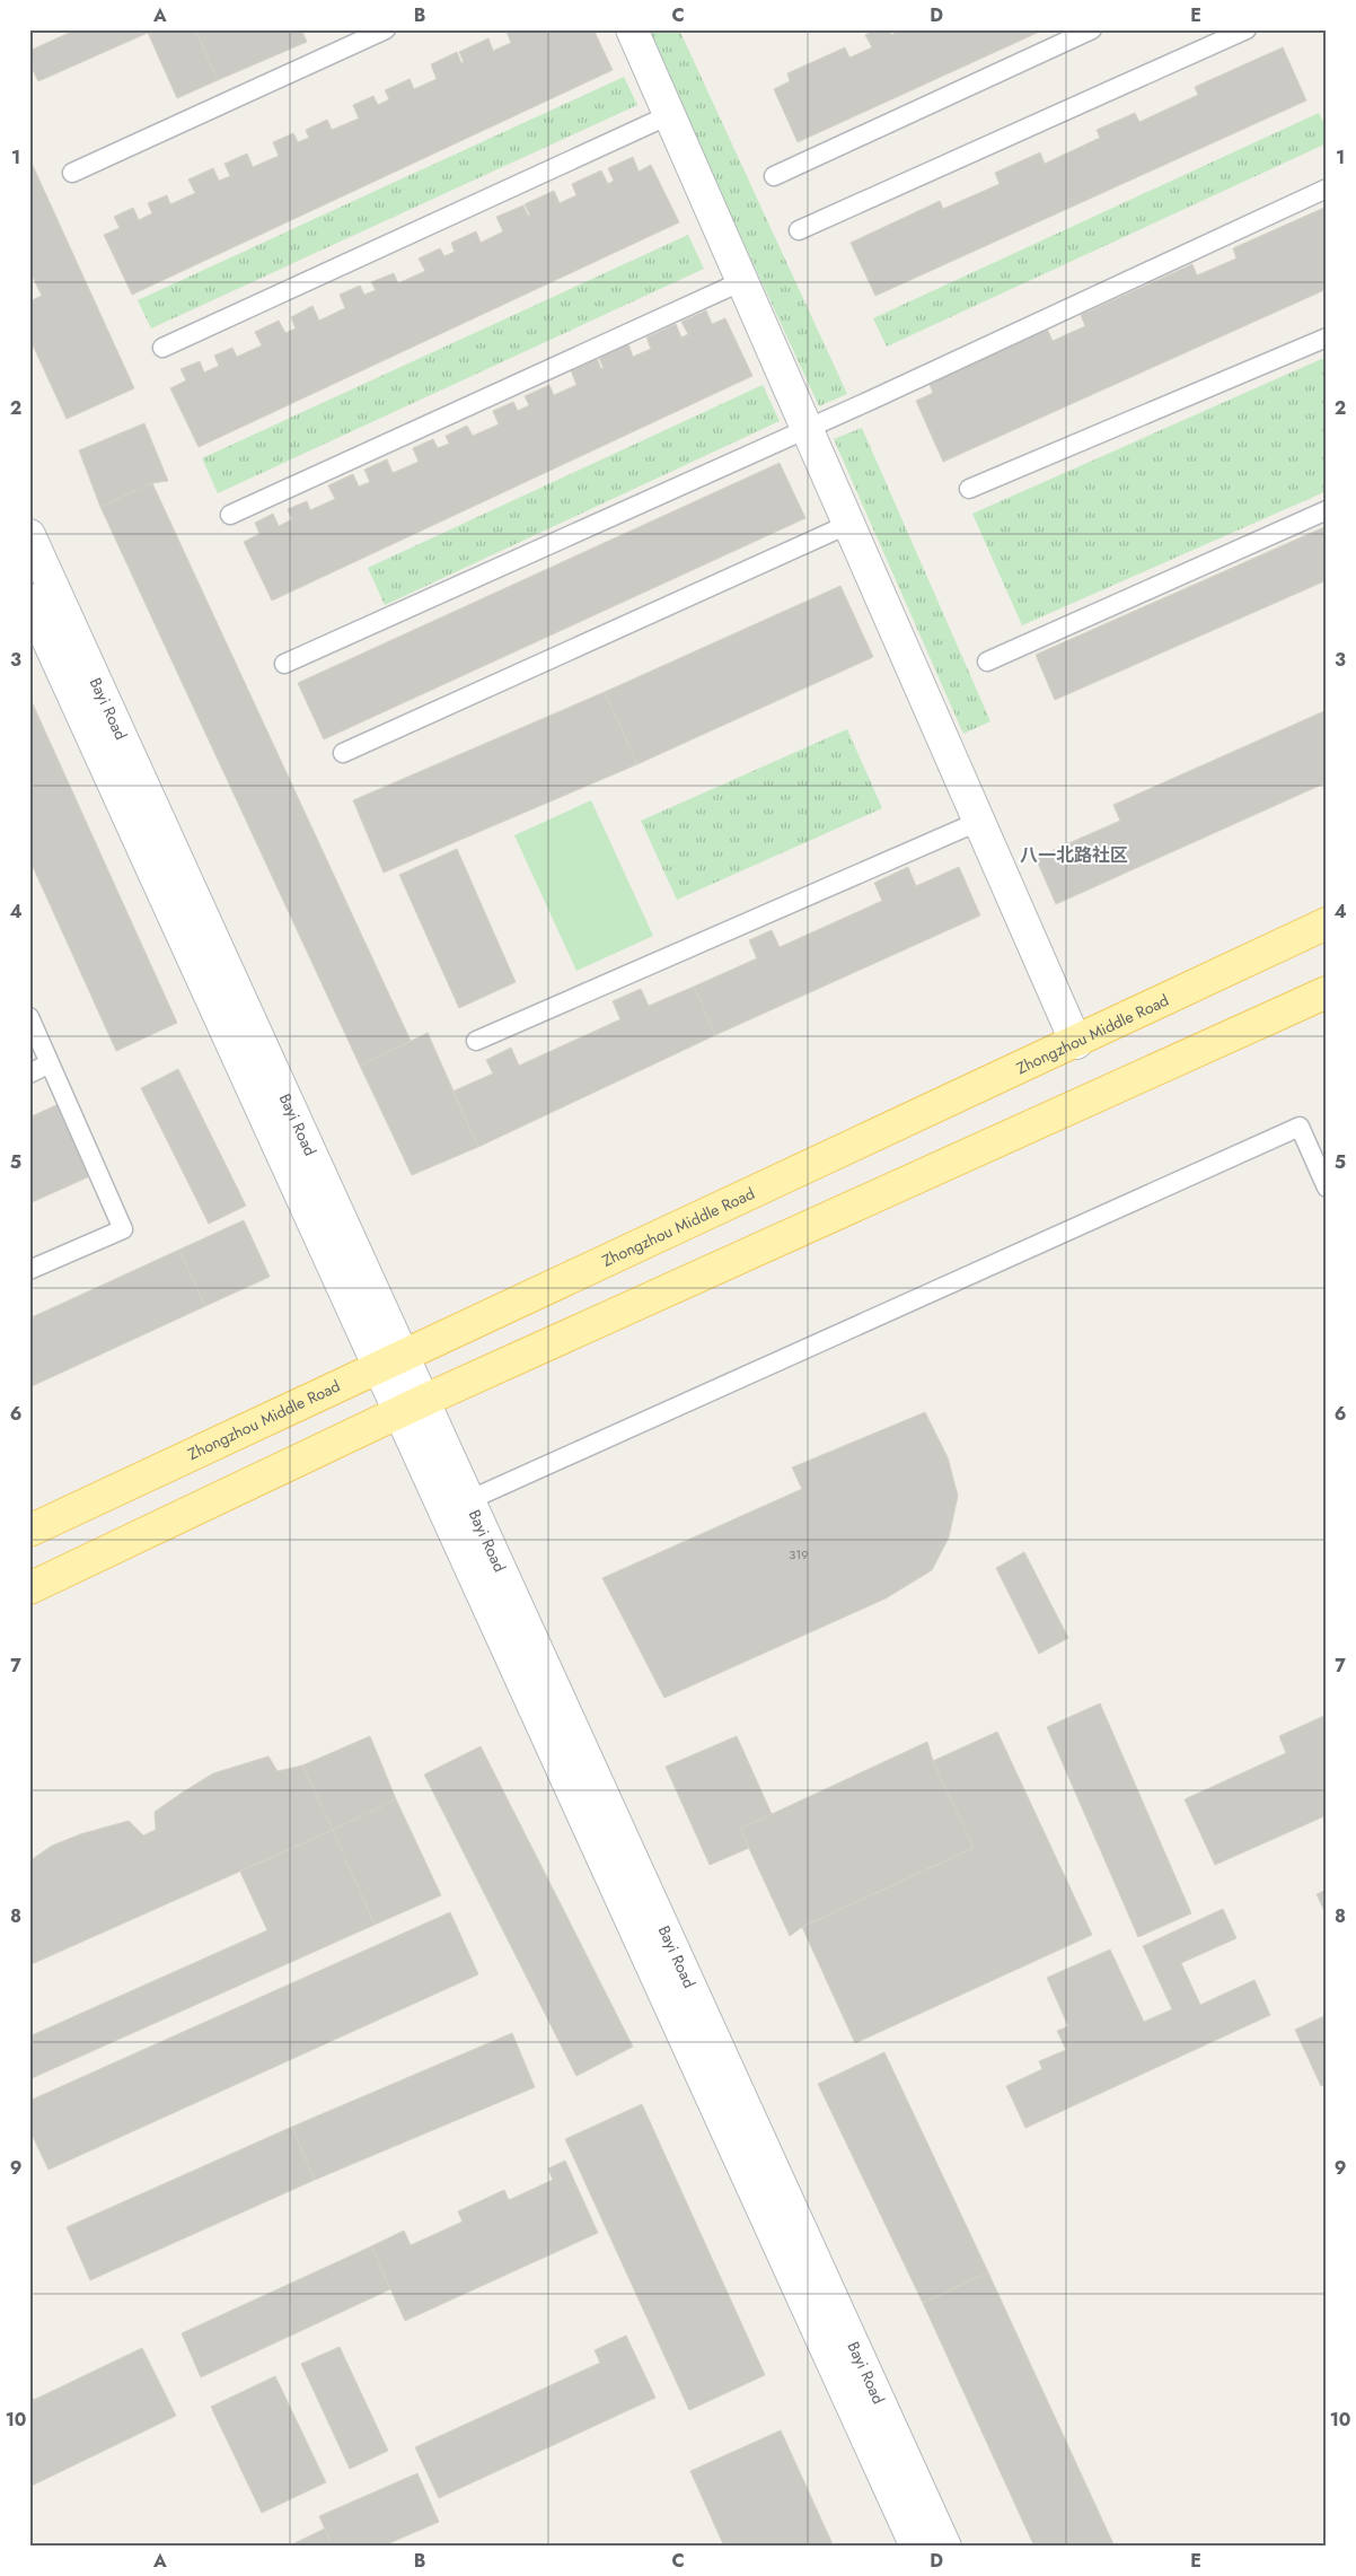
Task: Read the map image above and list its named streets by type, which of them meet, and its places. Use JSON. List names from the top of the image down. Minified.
{"streets":{"main road":["Zhongzhou Middle Road"],"street":["Bayi Road"]},"crossings":[["Bayi Road","Zhongzhou Middle Road"]],"districts":["八一北路社区"],"house_numbers":["319"],"grid":{"columns":["A","B","C","D","E"],"rows":["1","2","3","4","5","6","7","8","9","10"]}}
